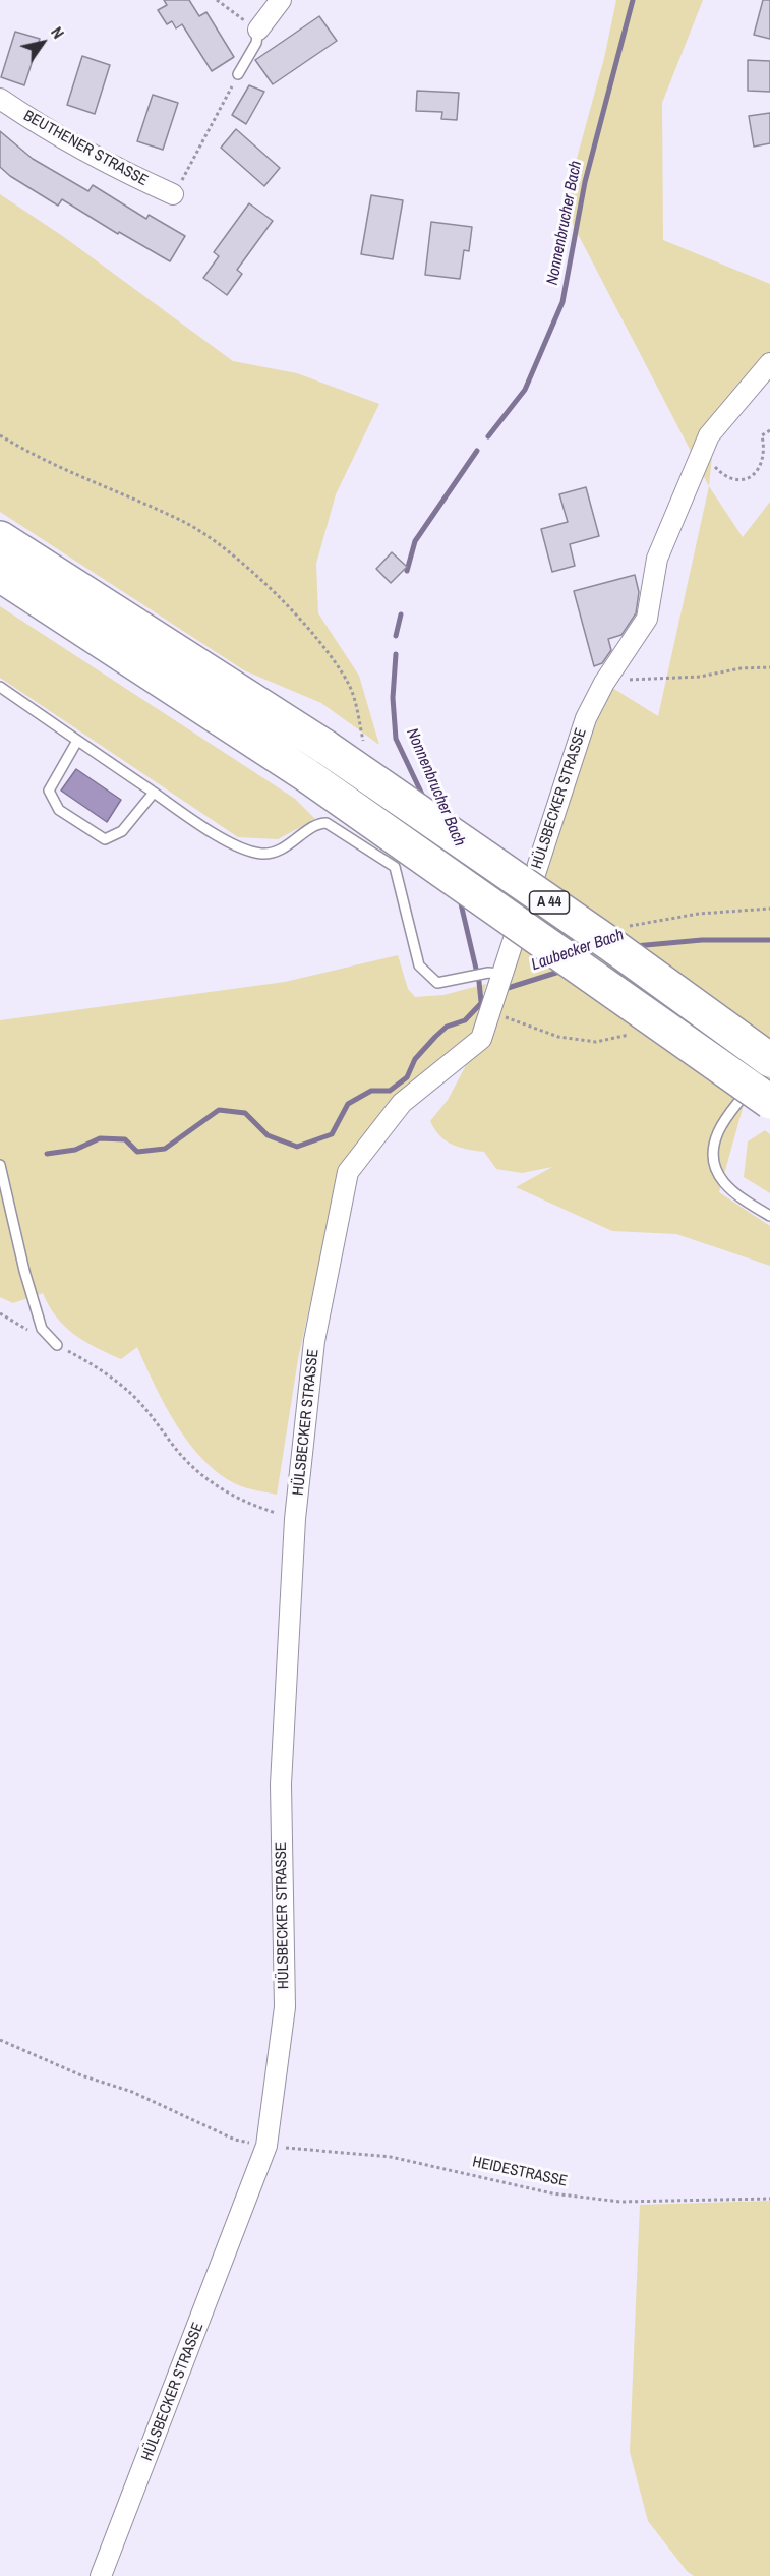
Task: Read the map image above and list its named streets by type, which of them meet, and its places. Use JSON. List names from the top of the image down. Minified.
{"streets":{"highway":["A 44"],"street":["BEUTHENER STRASSE","HÜLSBECKER STRASSE"],"path":["HEIDESTRASSE"]},"crossings":[["HÜLSBECKER STRASSE","HEIDESTRASSE"]],"water":["Nonnenbrucher Bach","Laubecker Bach"],"north":"top right"}
